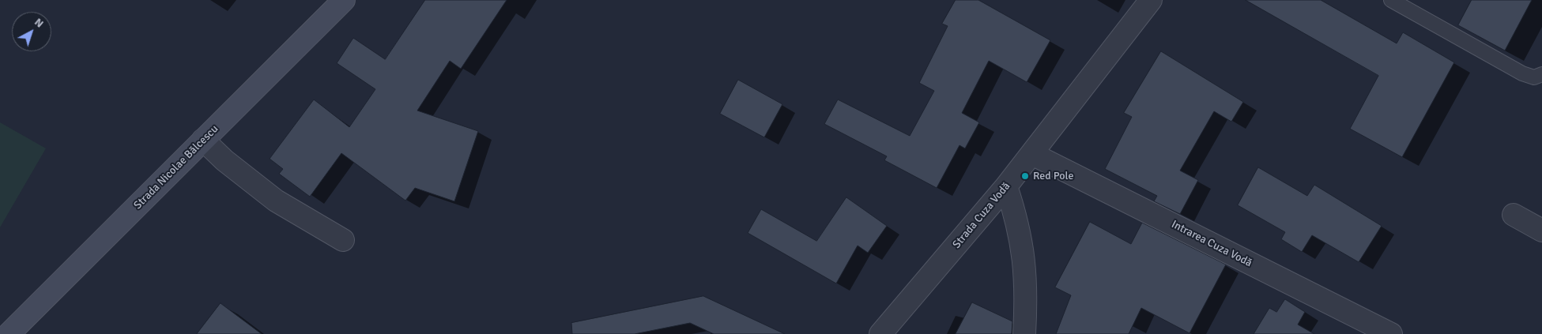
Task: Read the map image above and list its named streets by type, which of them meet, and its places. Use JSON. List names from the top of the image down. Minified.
{"streets":{"street":["Strada Nicolae Bălcescu","Strada Cuza Vodă","Intrarea Cuza Vodă"]},"crossings":[["Strada Cuza Vodă","Intrarea Cuza Vodă"]],"places":["Red Pole"],"north":"top right"}
